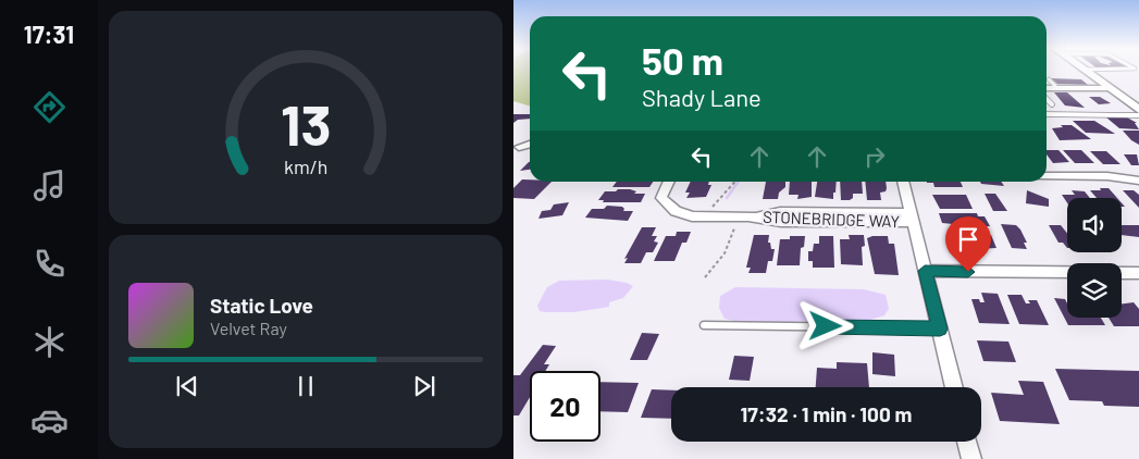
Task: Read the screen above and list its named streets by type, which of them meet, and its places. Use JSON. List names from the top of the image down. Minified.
{"streets":{"street":["STONEBRIDGE WAY"]},"page":{"tabs":"17:31","turn":["50 m","Shady Lane"],"song":["Static Love","Velvet Ray"],"limit":"20","trip":"17:32 · 1 min · 100 m","gauge":["13","km/h"]}}
